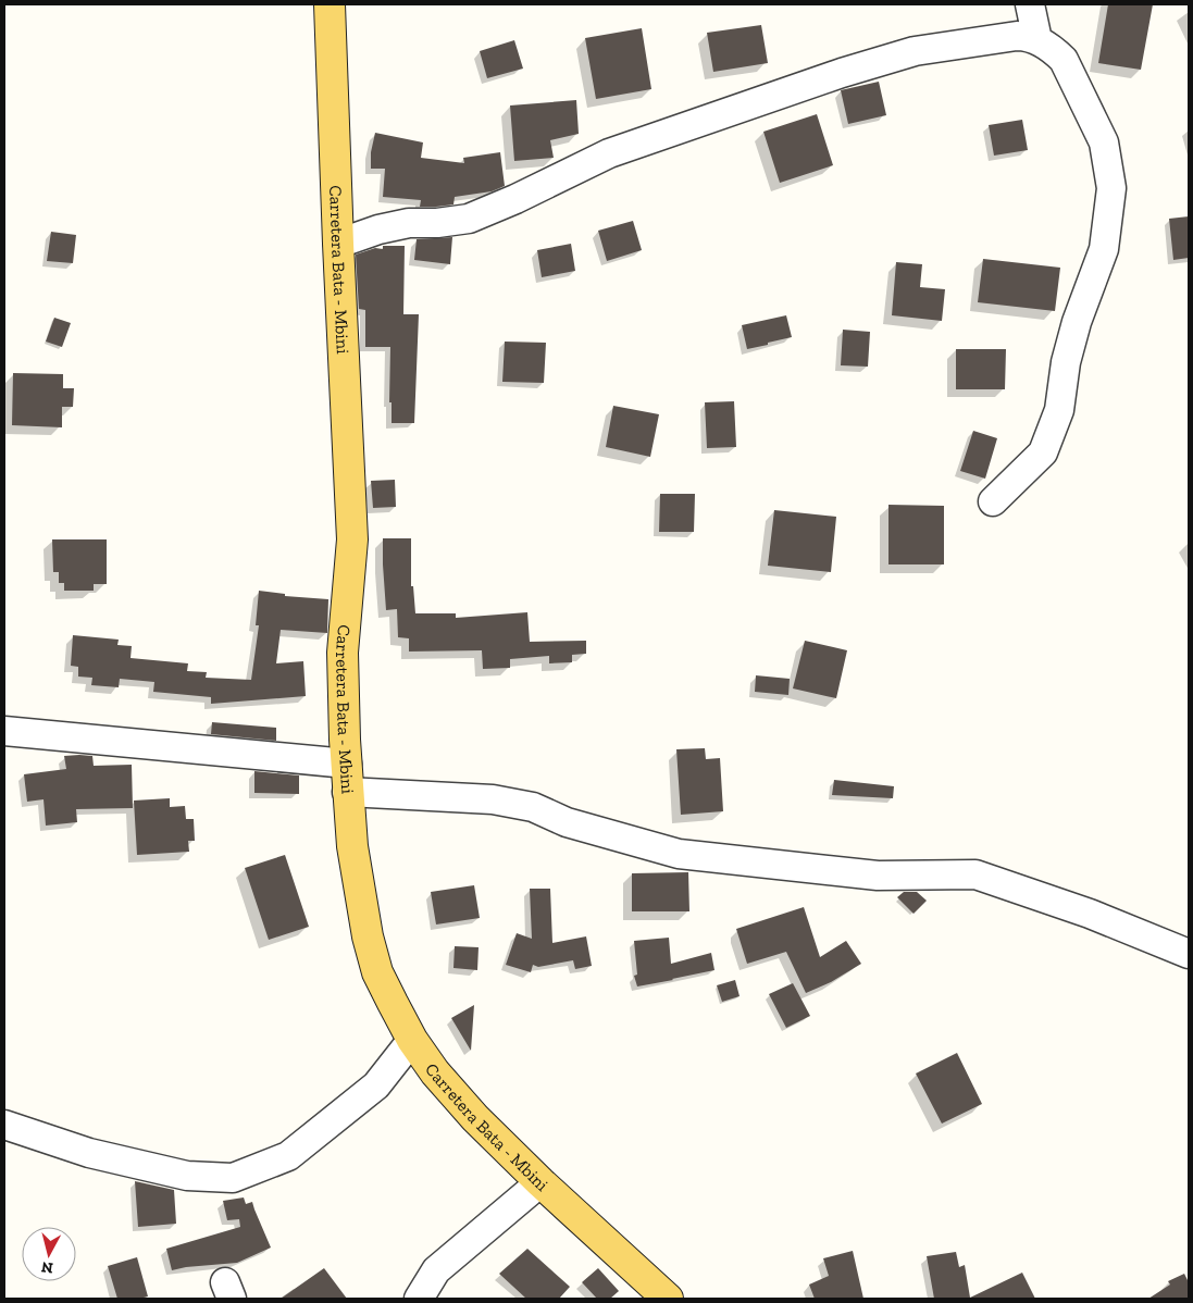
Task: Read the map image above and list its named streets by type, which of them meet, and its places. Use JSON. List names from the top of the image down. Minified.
{"streets":{"main road":["Carretera Bata - Mbini"]},"north":"bottom"}
